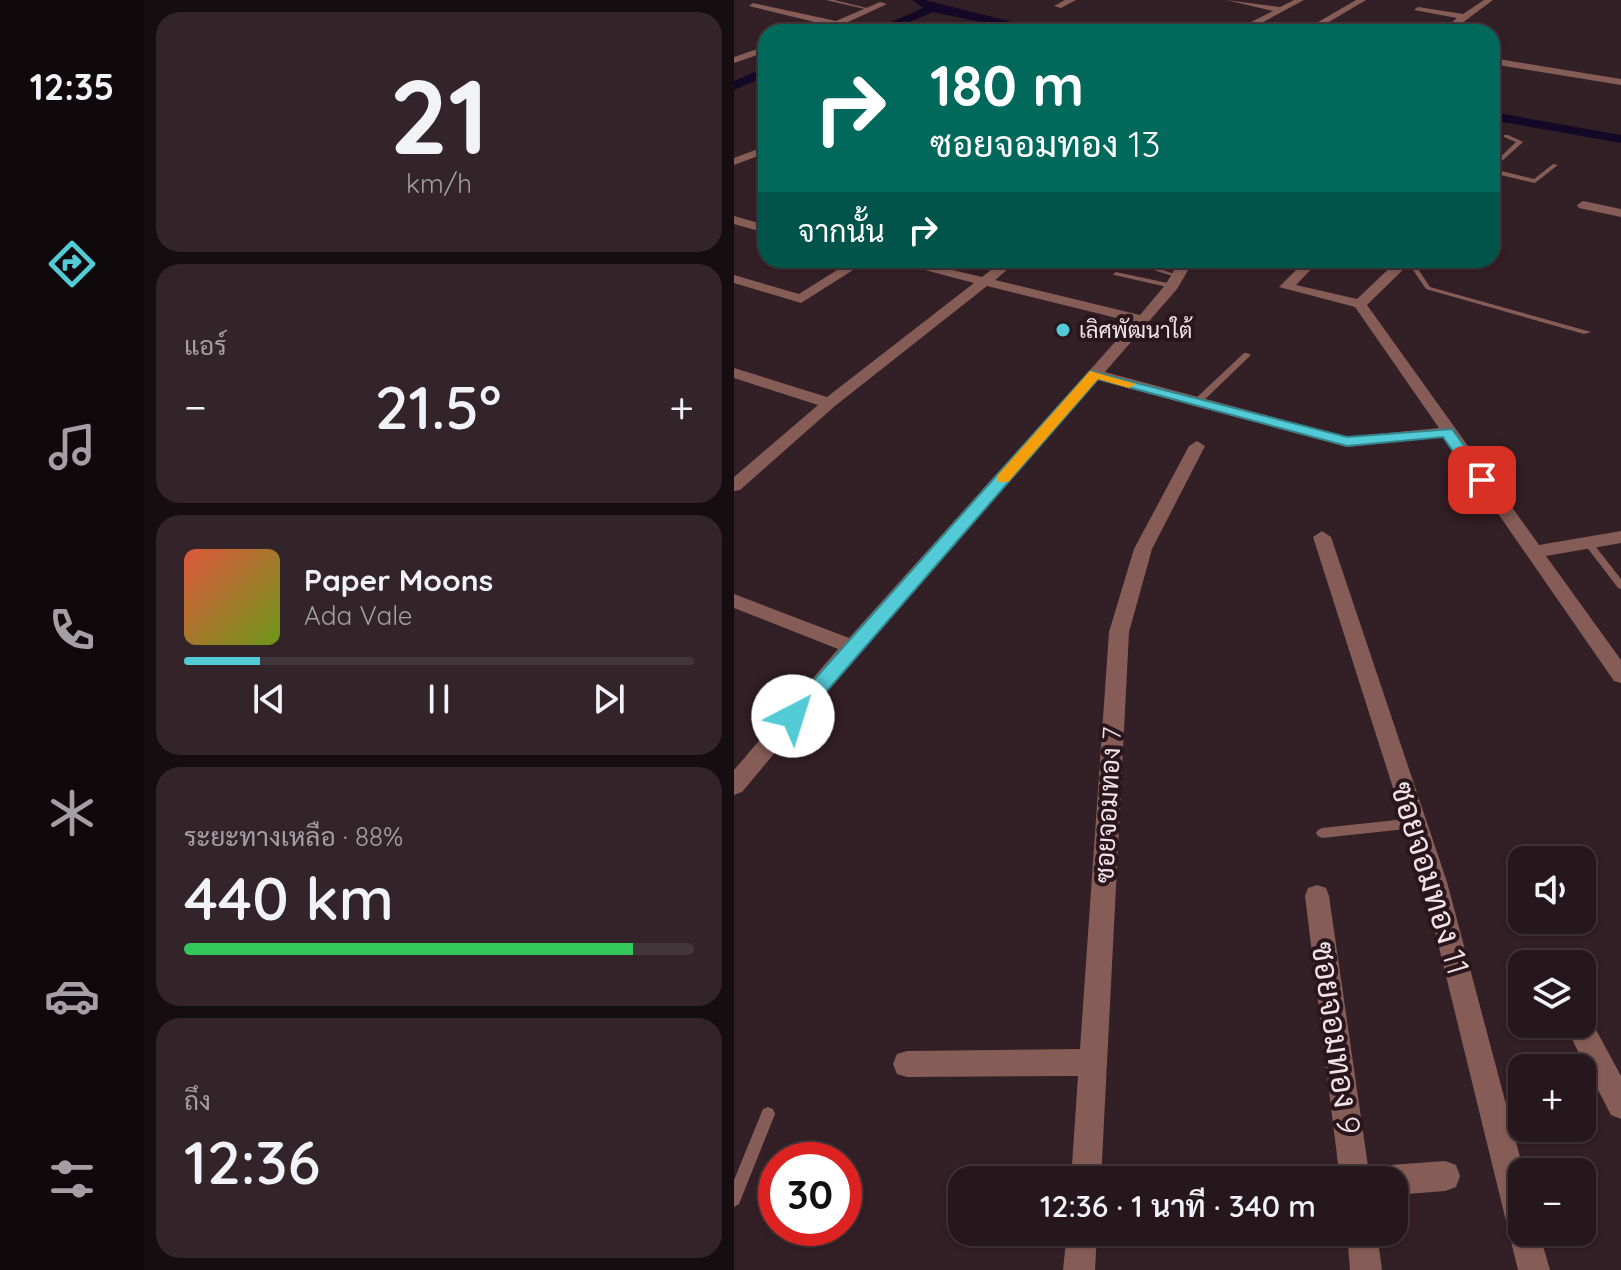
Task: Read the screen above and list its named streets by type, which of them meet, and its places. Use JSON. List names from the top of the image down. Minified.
{"streets":{"street":["ซอยจอมทอง 7","ซอยจอมทอง 11","ซอยจอมทอง 9"]},"places":["เลิศพัฒนาใต้"],"page":{"tabs":"12:35","tile":[["21","km/h"],"แอร์",["ระยะทางเหลือ · 88%","440 km"],["ถึง","12:36"]],"turn":["180 m","ซอยจอมทอง 13"],"then":"จากนั้น","heat":["−","21.5°","+"],"song":["Paper Moons","Ada Vale"],"map_buttons":["+","−"],"limit":"30","trip":"12:36 · 1 นาที · 340 m"}}
